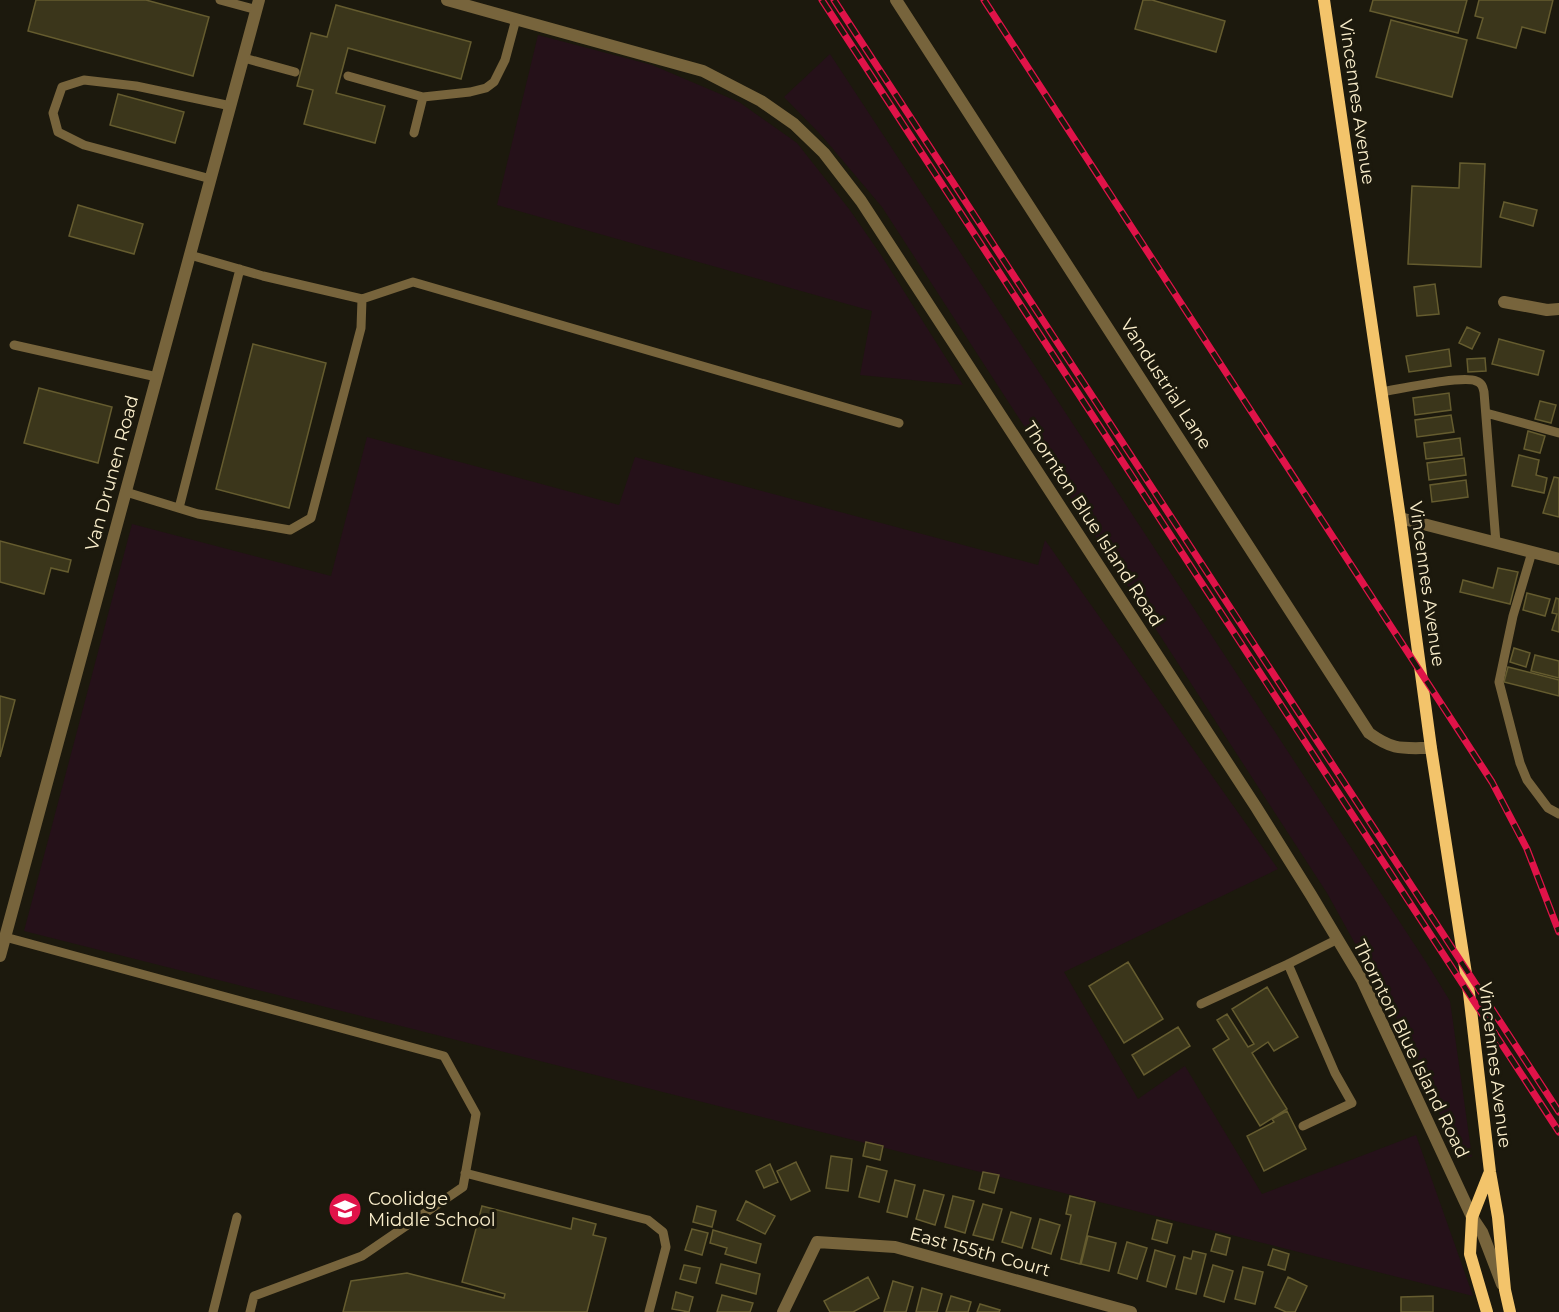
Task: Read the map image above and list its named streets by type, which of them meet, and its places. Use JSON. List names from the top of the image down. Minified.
{"streets":{"street":["Vincennes Avenue","Vandustrial Lane","Van Drunen Road","Thornton Blue Island Road","East 155th Court"]},"crossings":[["Vincennes Avenue","Vandustrial Lane"],["Vincennes Avenue","Thornton Blue Island Road"]],"places":{"school or university":["Coolidge Middle School"]}}
